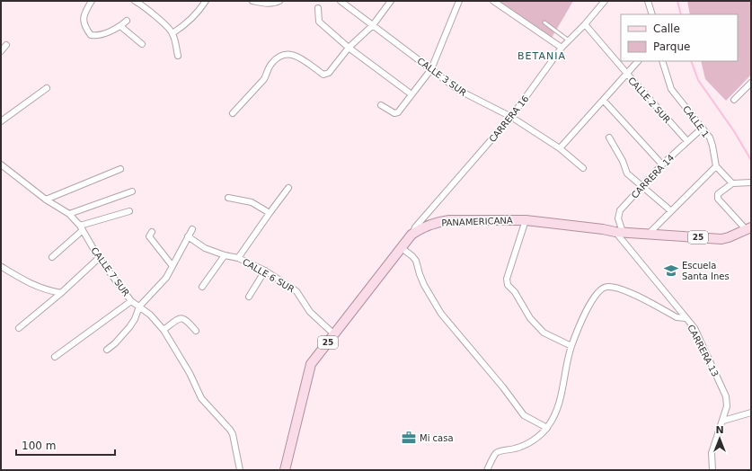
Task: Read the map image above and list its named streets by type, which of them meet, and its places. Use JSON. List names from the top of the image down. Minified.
{"streets":{"main road":["PANAMERICANA","25"],"street":["CALLE 3 SUR","CALLE 2 SUR","CARRERA 16","CALLE 1","CARRERA 14","CALLE 7 SUR","CALLE 6 SUR","CARRERA 13"]},"crossings":[["CALLE 3 SUR","CARRERA 16"],["CALLE 2 SUR","CARRERA 16"],["CALLE 2 SUR","CARRERA 14"],["CARRERA 16","PANAMERICANA"],["CALLE 1","CARRERA 14"],["CARRERA 14","PANAMERICANA"],["CARRERA 14","CARRERA 13"],["PANAMERICANA","CALLE 6 SUR"],["PANAMERICANA","CARRERA 13"]],"districts":["BETANIA"],"places":{"school or university":["Escuela Santa Ines"],"office":["Mi casa"]},"legend":["Calle","Parque"],"scale_bar":"100 m","north":"top"}
